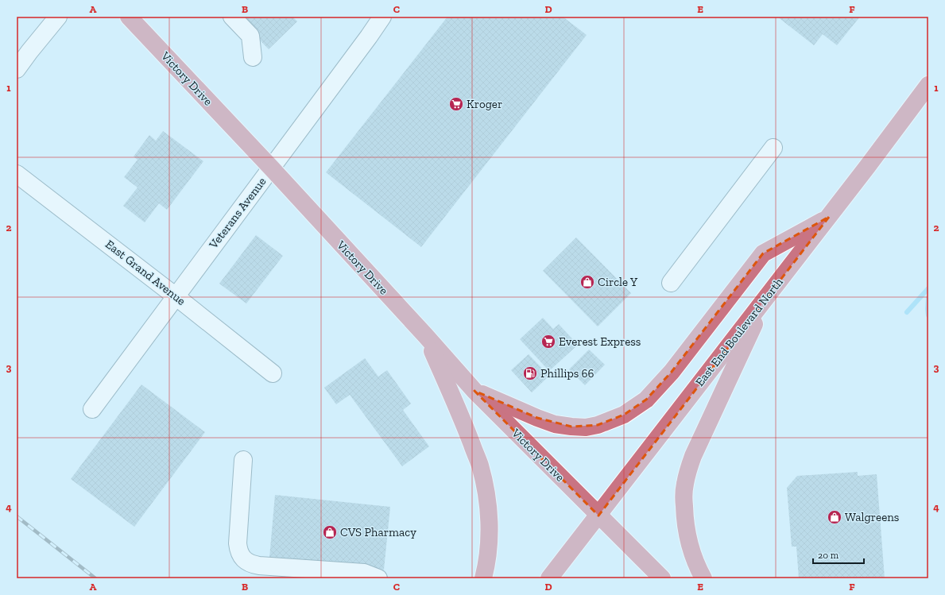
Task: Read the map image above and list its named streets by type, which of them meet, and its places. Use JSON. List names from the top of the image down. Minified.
{"streets":{"highway":["Victory Drive","East End Boulevard North"],"street":["Veterans Avenue","East Grand Avenue"]},"crossings":[["Victory Drive","Veterans Avenue"],["Victory Drive","East End Boulevard North"],["Veterans Avenue","East Grand Avenue"]],"places":{"supermarket":["Kroger","Everest Express"],"shop":["Circle Y","Walgreens","CVS Pharmacy"],"fuel station":["Phillips 66"]},"scale_bar":"20 m","grid":{"columns":["A","B","C","D","E","F"],"rows":["1","2","3","4"]}}
